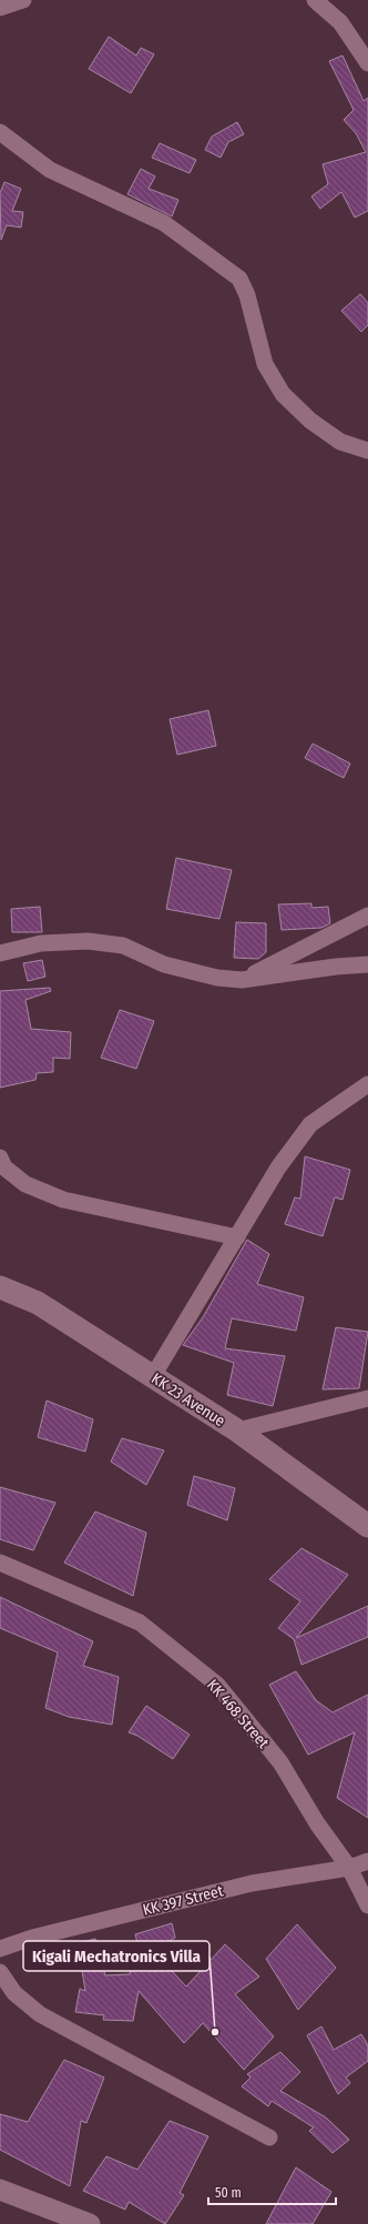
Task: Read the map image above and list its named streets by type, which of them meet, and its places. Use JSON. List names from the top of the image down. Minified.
{"streets":{"main road":["KK 23 Avenue"],"street":["KK 468 Street","KK 397 Street"]},"crossings":[["KK 468 Street","KK 397 Street"]],"places":["Kigali Mechatronics Villa"],"scale_bar":"50 m"}
